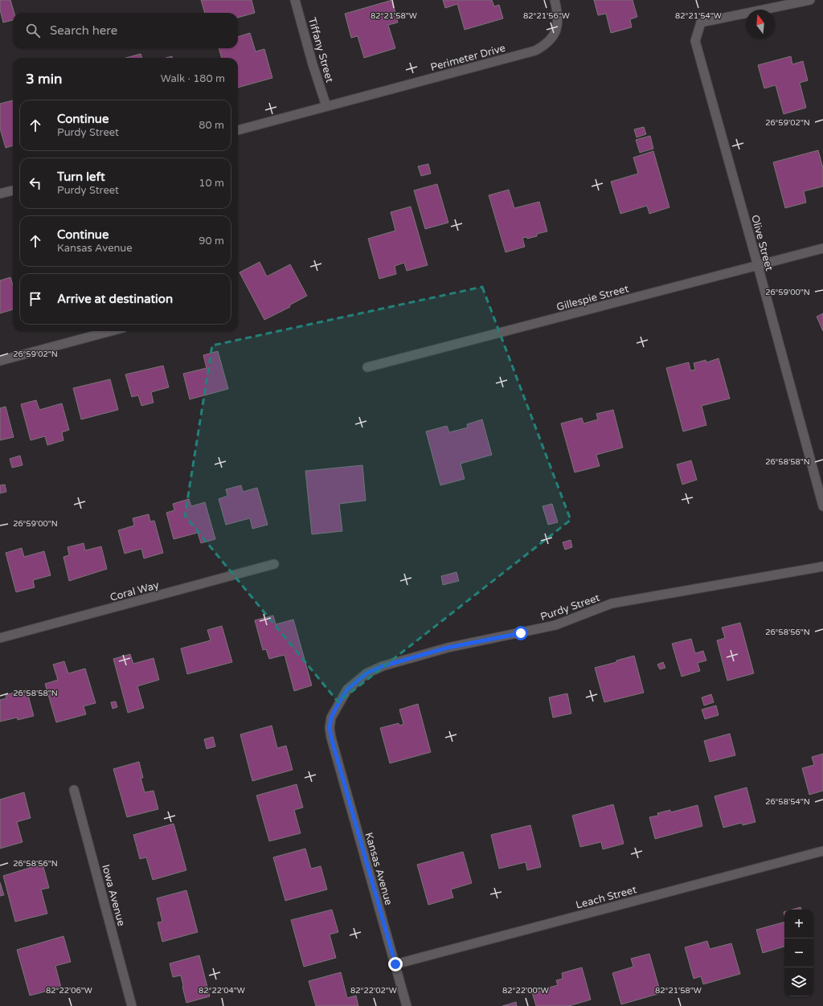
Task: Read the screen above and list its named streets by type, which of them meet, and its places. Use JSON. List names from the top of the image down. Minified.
{"streets":{"street":["Tiffany Street","Perimeter Drive","Olive Street","Gillespie Street","Coral Way","Purdy Street","Kansas Avenue","Iowa Avenue","Leach Street"]},"crossings":[["Tiffany Street","Perimeter Drive"],["Olive Street","Gillespie Street"],["Purdy Street","Kansas Avenue"],["Kansas Avenue","Leach Street"]],"north":"top","page":{"search":"Search here","heading":["3 min","Walk · 180 m"],"list":[["Continue","Purdy Street","80 m"],["Turn left","Purdy Street","10 m"],["Continue","Kansas Avenue","90 m"],"Arrive at destination"],"map_buttons":["+","−"]},"coordinates":["82°21'58\"W","82°21'56\"W","82°21'54\"W","26°59'02\"N","26°59'00\"N","26°58'58\"N","26°58'56\"N","26°58'54\"N","82°22'06\"W","82°22'04\"W","82°22'02\"W","82°22'00\"W"]}
